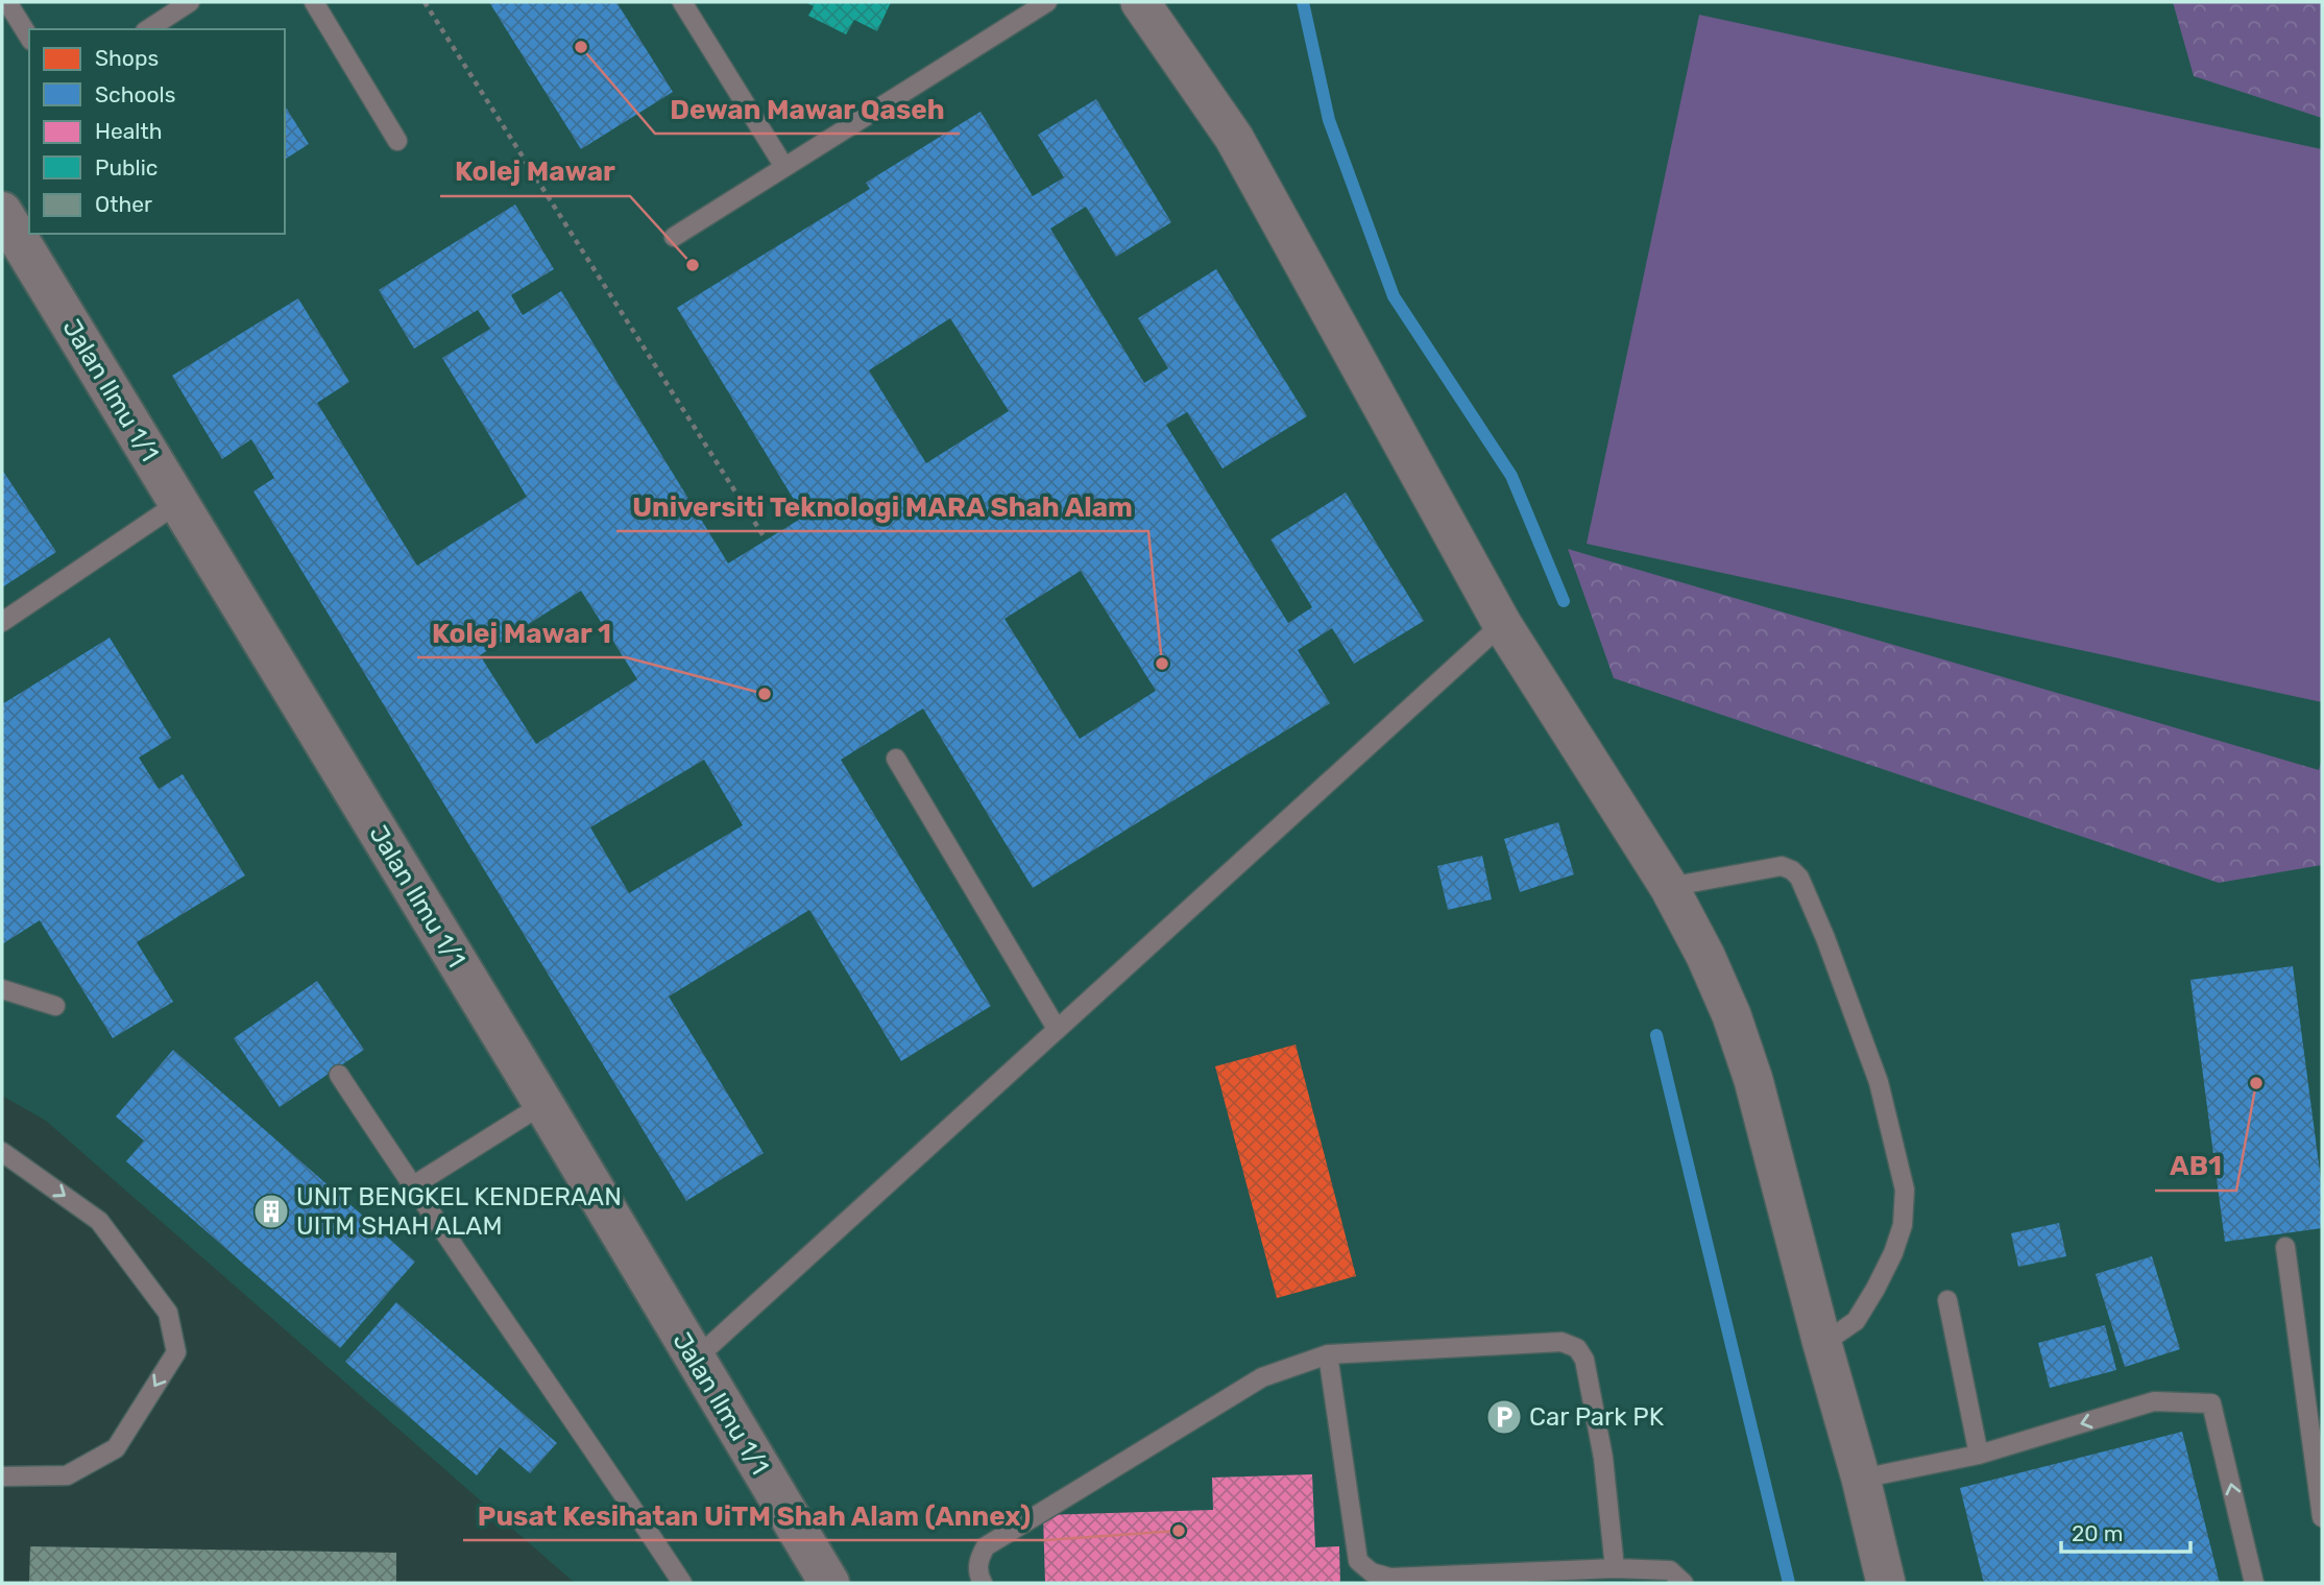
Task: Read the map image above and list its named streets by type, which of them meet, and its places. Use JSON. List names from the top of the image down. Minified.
{"streets":{"street":["Jalan Ilmu 1/1"]},"places":{"other":["Dewan Mawar Qaseh","Kolej Mawar","Universiti Teknologi MARA Shah Alam","Kolej Mawar 1","AB1","Pusat Kesihatan UiTM Shah Alam (Annex)"],"building":["UNIT BENGKEL KENDERAAN UITM SHAH ALAM"],"parking":["Car Park PK"]},"legend":["Shops","Schools","Health","Public","Other"],"scale_bar":"20 m"}
